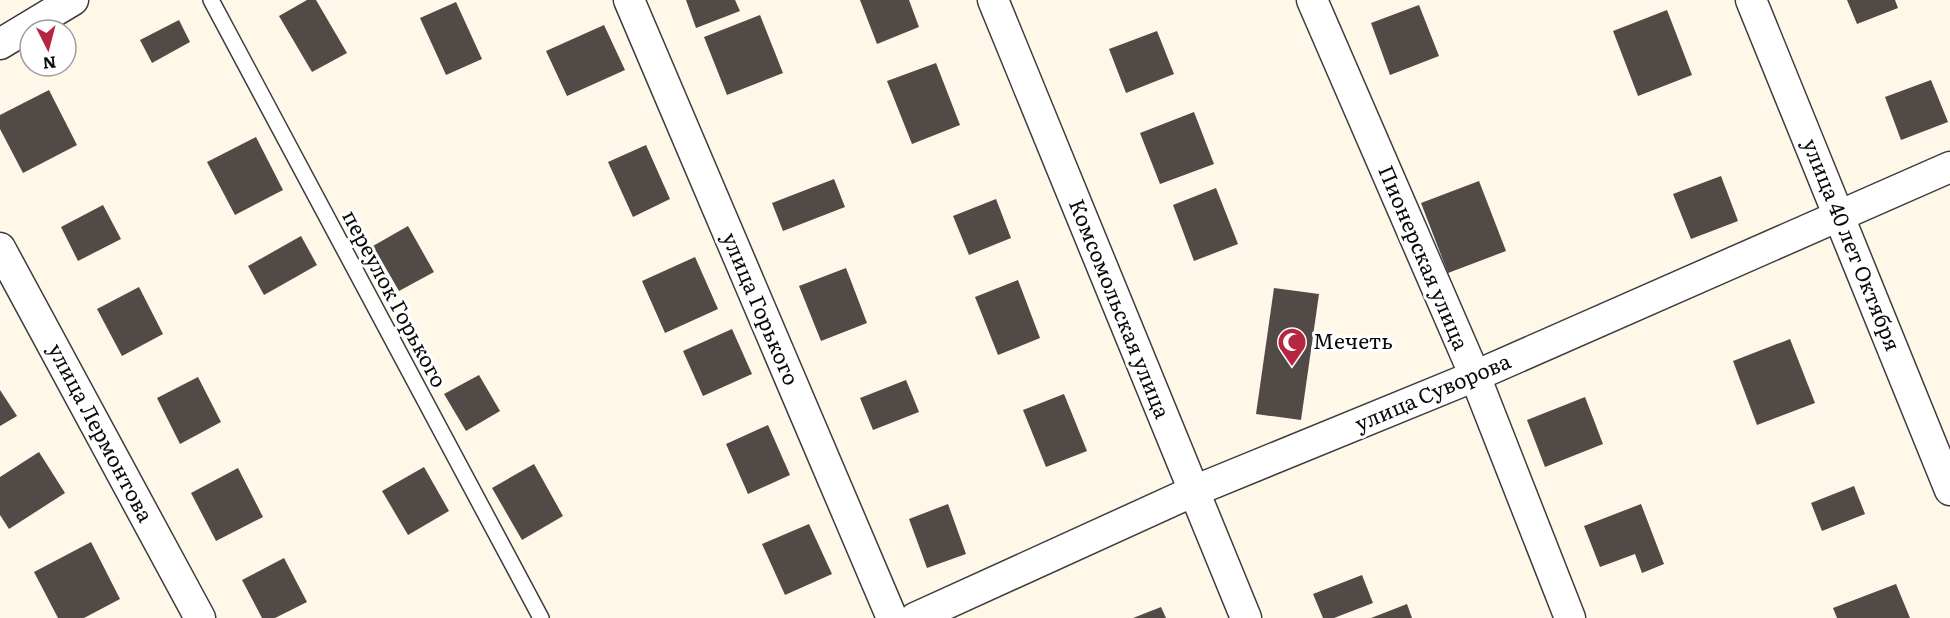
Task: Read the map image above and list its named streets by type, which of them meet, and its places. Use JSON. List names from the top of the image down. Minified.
{"streets":{"street":["улица 40 лет Октября","Пионерская улица","улица Горького","Комсомольская улица","улица Суворова","улица Лермонтова"],"lane":["переулок Горького"]},"crossings":[["улица 40 лет Октября","улица Суворова"],["Пионерская улица","улица Суворова"],["Комсомольская улица","улица Суворова"]],"places":{"mosque":["Мечеть"]},"north":"bottom"}
